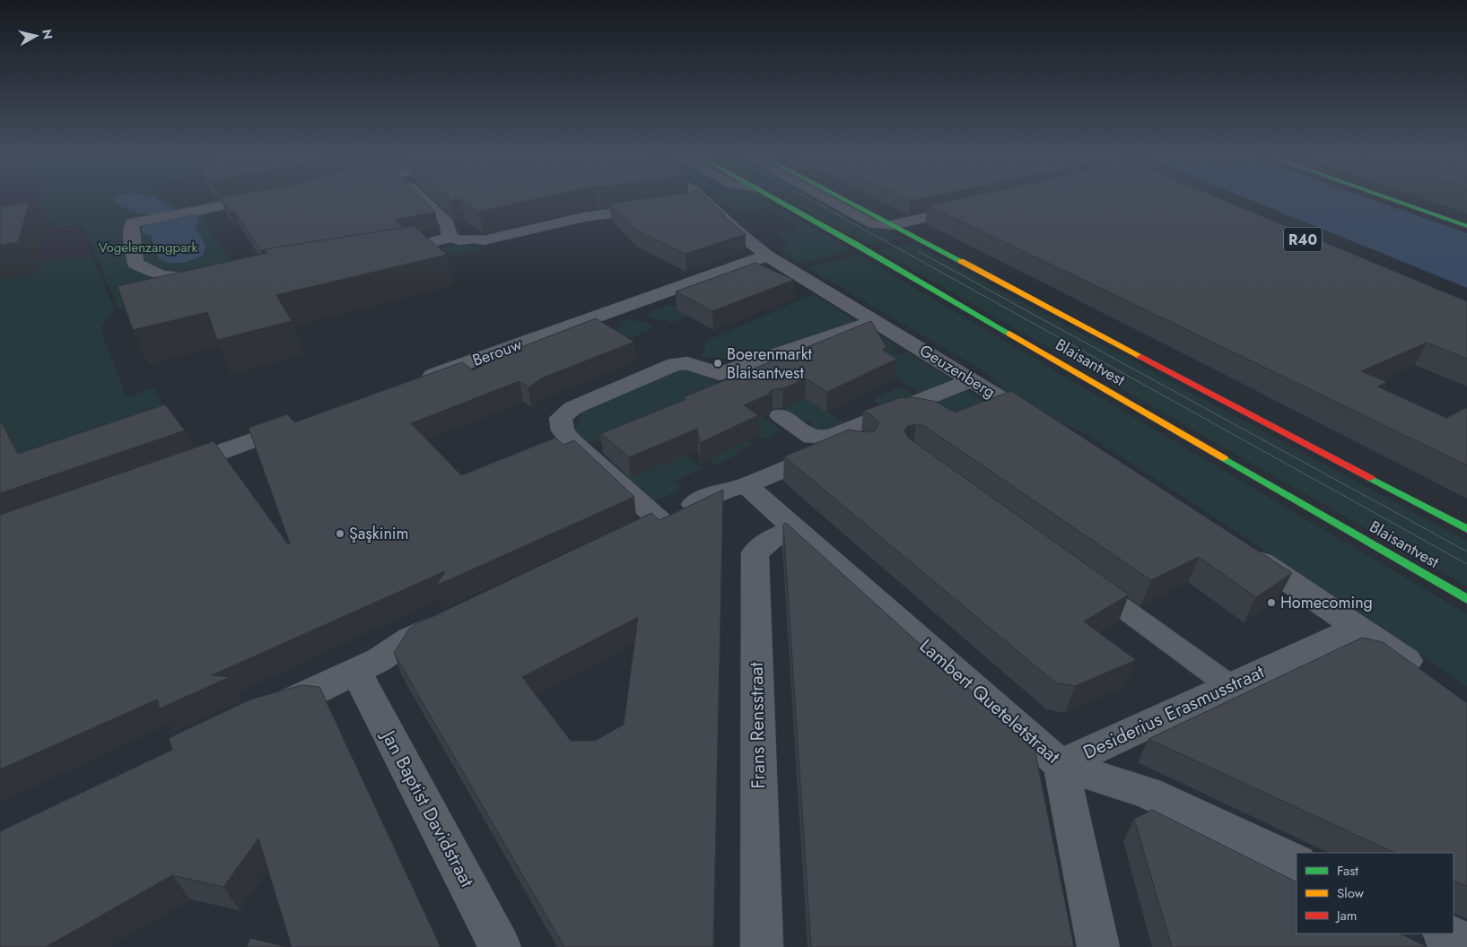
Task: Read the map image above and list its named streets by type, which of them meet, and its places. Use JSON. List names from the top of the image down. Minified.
{"streets":{"main road":["Blaisantvest"],"street":["Berouw","Geuzenberg","Lambert Queteletstraat","Desiderius Erasmusstraat","Frans Rensstraat","Jan Baptist Davidstraat"]},"crossings":[["Berouw","Geuzenberg"],["Lambert Queteletstraat","Desiderius Erasmusstraat"],["Lambert Queteletstraat","Frans Rensstraat"]],"parks":["Vogelenzangpark"],"places":["Boerenmarkt Blaisantvest","Şaşkinim","Homecoming"],"legend":["Fast","Slow","Jam"],"north":"right"}
